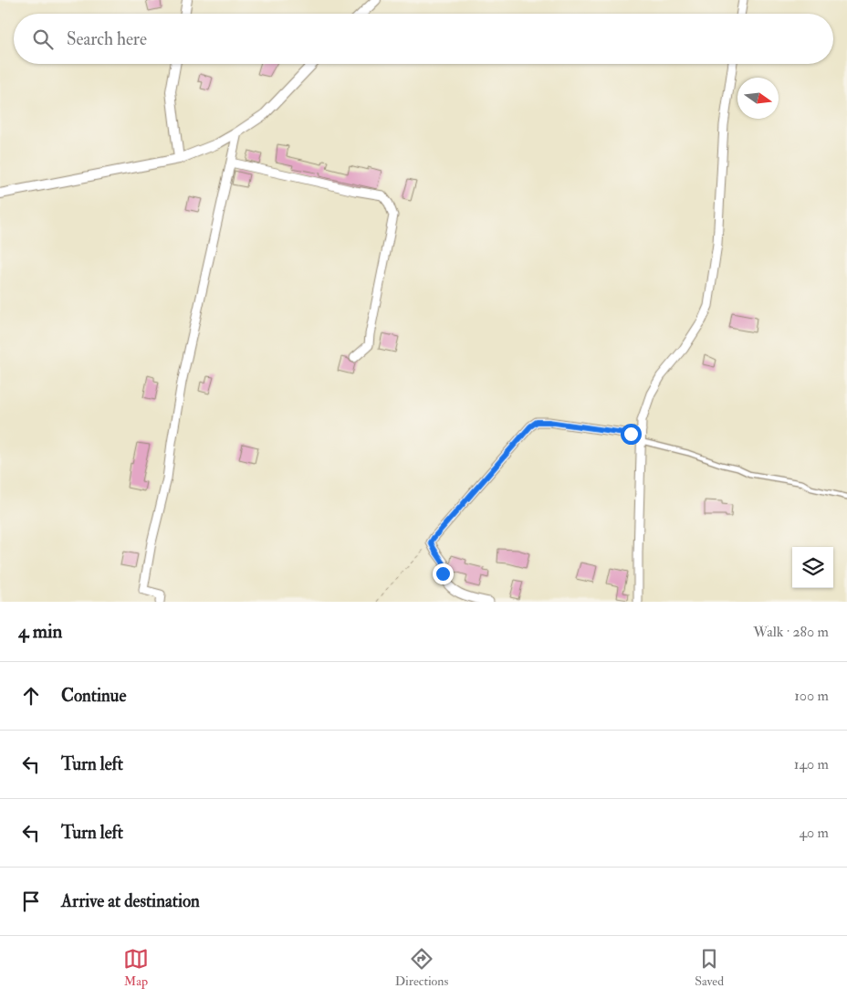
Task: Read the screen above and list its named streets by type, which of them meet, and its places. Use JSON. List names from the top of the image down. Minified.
{"north":"right","page":{"search":"Search here","heading":["4 min","Walk · 280 m"],"list":[["Continue","100 m"],["Turn left","140 m"],["Turn left","40 m"],"Arrive at destination"],"nav":["Map","Directions","Saved"]}}
